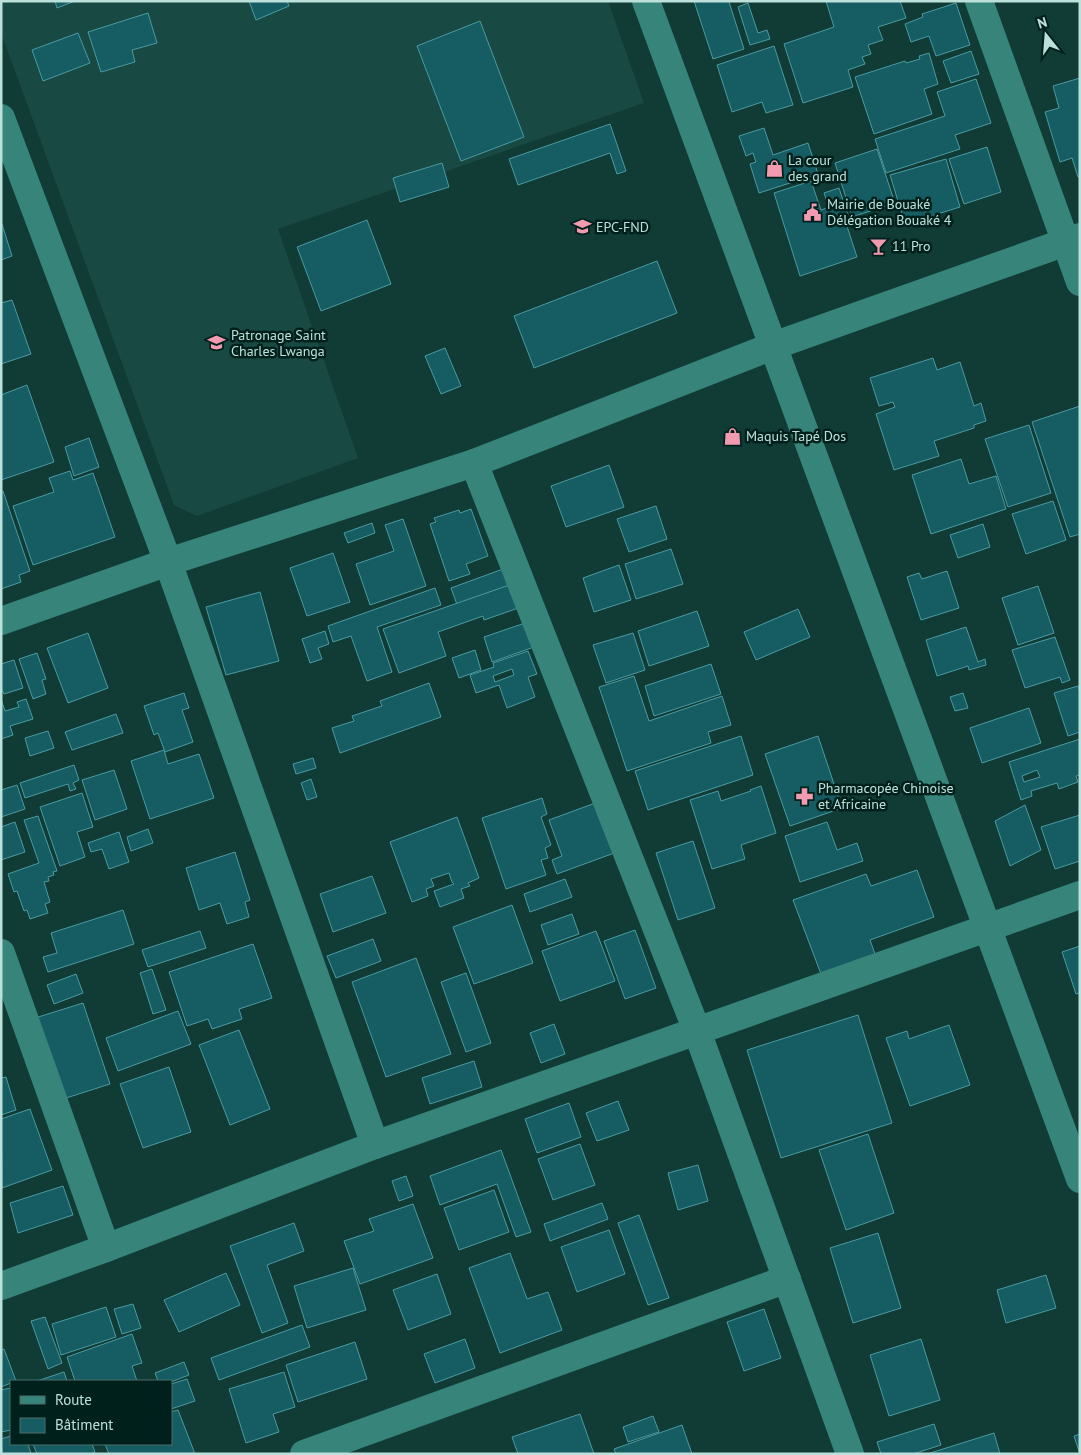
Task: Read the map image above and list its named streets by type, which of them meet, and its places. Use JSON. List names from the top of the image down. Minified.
{"places":{"shop":["La cour des grand","Maquis Tapé Dos"],"public building":["Mairie de Bouaké Délégation Bouaké 4"],"school or university":["EPC-FND","Patronage Saint Charles Lwanga"],"bar":["11 Pro"],"pharmacy":["Pharmacopée Chinoise et Africaine"]},"legend":["Route","Bâtiment"],"north":"top"}
